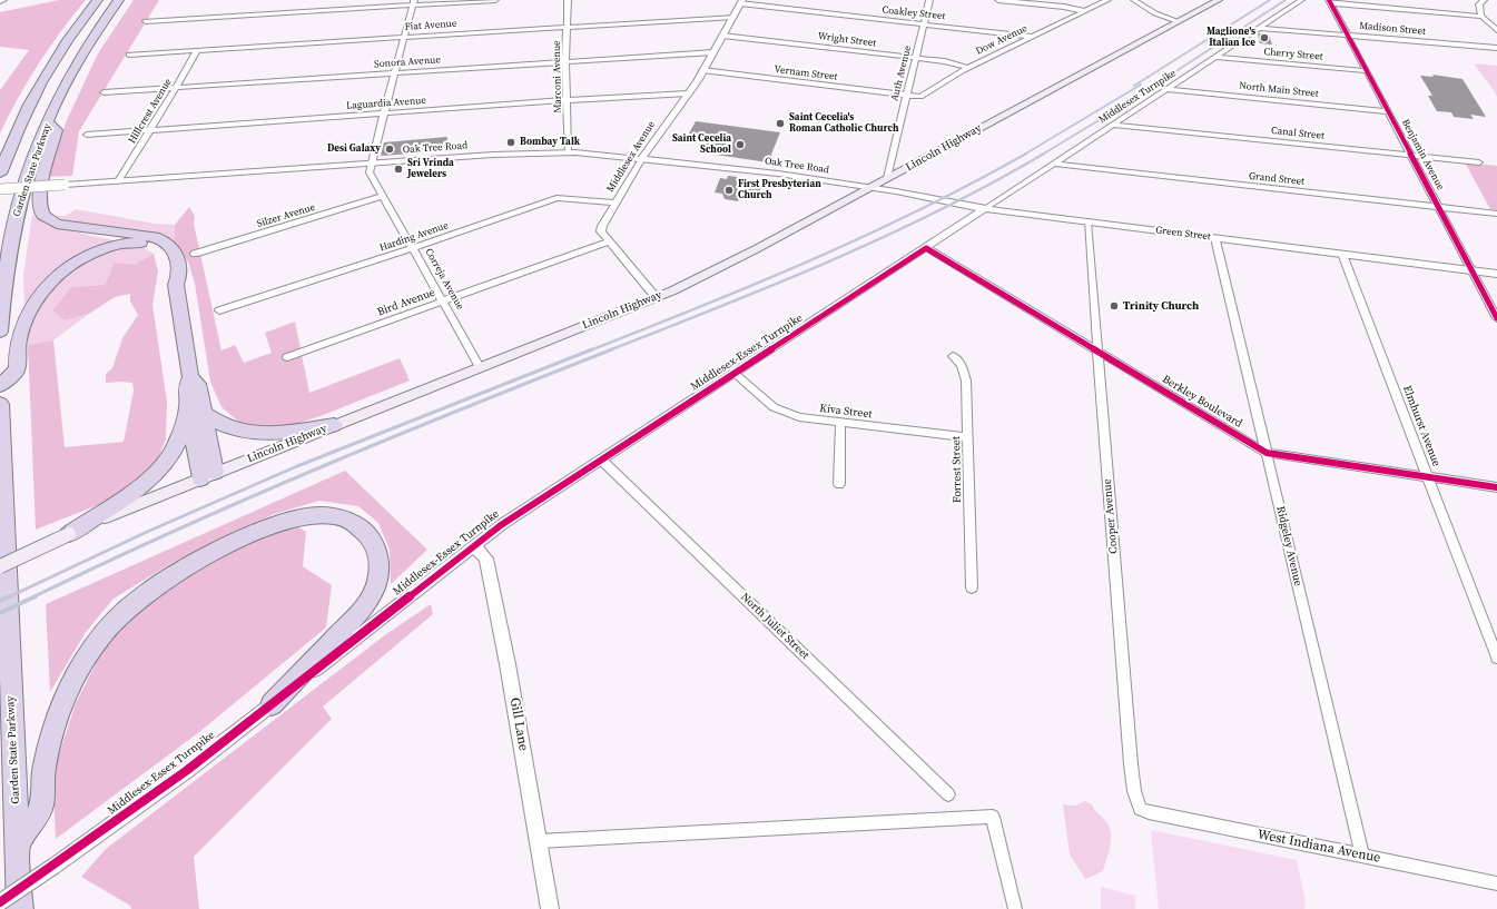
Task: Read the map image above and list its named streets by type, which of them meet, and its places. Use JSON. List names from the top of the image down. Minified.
{"streets":{"highway":["Garden State Parkway"],"main road":["Lincoln Highway"],"street":["Coakley Street","Fiat Avenue","Madison Street","Wright Street","Dow Avenue","Cherry Street","Sonora Avenue","Vernam Street","Auth Avenue","Marconi Avenue","North Main Street","Middlesex Turnpike","Laguardia Avenue","Hillcrest Avenue","Canal Street","Oak Tree Road","Benjamin Avenue","Middlesex Avenue","Grand Street","Silzer Avenue","Green Street","Harding Avenue","Correja Avenue","Bird Avenue","Middlesex-Essex Turnpike","Berkley Boulevard","Kiva Street","Elmhurst Avenue","Forrest Street","Cooper Avenue","Ridgeley Avenue","North Juliet Street","Gill Lane","West Indiana Avenue"]},"crossings":[["Coakley Street","Dow Avenue"],["Coakley Street","Auth Avenue"],["Coakley Street","Middlesex Avenue"],["Fiat Avenue","Marconi Avenue"],["Fiat Avenue","Hillcrest Avenue"],["Fiat Avenue","Middlesex Avenue"],["Fiat Avenue","Correja Avenue"],["Madison Street","Middlesex Turnpike"],["Madison Street","Benjamin Avenue"],["Wright Street","Dow Avenue"],["Wright Street","Auth Avenue"],["Wright Street","Middlesex Avenue"],["Dow Avenue","Vernam Street"],["Dow Avenue","Auth Avenue"],["Cherry Street","Middlesex Turnpike"],["Cherry Street","Benjamin Avenue"],["Sonora Avenue","Marconi Avenue"],["Sonora Avenue","Hillcrest Avenue"],["Sonora Avenue","Middlesex Avenue"],["Sonora Avenue","Correja Avenue"],["Vernam Street","Auth Avenue"],["Vernam Street","Middlesex Avenue"],["Auth Avenue","Lincoln Highway"],["Marconi Avenue","Laguardia Avenue"],["Marconi Avenue","Oak Tree Road"],["North Main Street","Middlesex Turnpike"],["North Main Street","Benjamin Avenue"],["Middlesex Turnpike","Canal Street"],["Middlesex Turnpike","Grand Street"],["Middlesex Turnpike","Green Street"],["Middlesex Turnpike","Middlesex-Essex Turnpike"],["Laguardia Avenue","Hillcrest Avenue"],["Laguardia Avenue","Middlesex Avenue"],["Laguardia Avenue","Correja Avenue"],["Hillcrest Avenue","Oak Tree Road"],["Canal Street","Benjamin Avenue"],["Oak Tree Road","Lincoln Highway"],["Oak Tree Road","Middlesex Avenue"],["Oak Tree Road","Green Street"],["Oak Tree Road","Correja Avenue"],["Lincoln Highway","Middlesex Avenue"],["Lincoln Highway","Green Street"],["Lincoln Highway","Correja Avenue"],["Benjamin Avenue","Grand Street"],["Benjamin Avenue","Green Street"],["Middlesex Avenue","Harding Avenue"],["Middlesex Avenue","Bird Avenue"],["Silzer Avenue","Correja Avenue"],["Green Street","Middlesex-Essex Turnpike"],["Green Street","Elmhurst Avenue"],["Green Street","Cooper Avenue"],["Green Street","Ridgeley Avenue"],["Harding Avenue","Correja Avenue"],["Correja Avenue","Bird Avenue"],["Middlesex-Essex Turnpike","Berkley Boulevard"],["Middlesex-Essex Turnpike","Kiva Street"],["Middlesex-Essex Turnpike","North Juliet Street"],["Middlesex-Essex Turnpike","Gill Lane"],["Berkley Boulevard","Elmhurst Avenue"],["Berkley Boulevard","Cooper Avenue"],["Berkley Boulevard","Ridgeley Avenue"],["Kiva Street","Forrest Street"],["Cooper Avenue","West Indiana Avenue"],["Ridgeley Avenue","West Indiana Avenue"]],"places":["Maglione's Italian Ice","Saint Cecelia's Roman Catholic Church","Bombay Talk","Saint Cecelia School","Desi Galaxy","Sri Vrinda Jewelers","First Presbyterian Church","Trinity Church"]}
